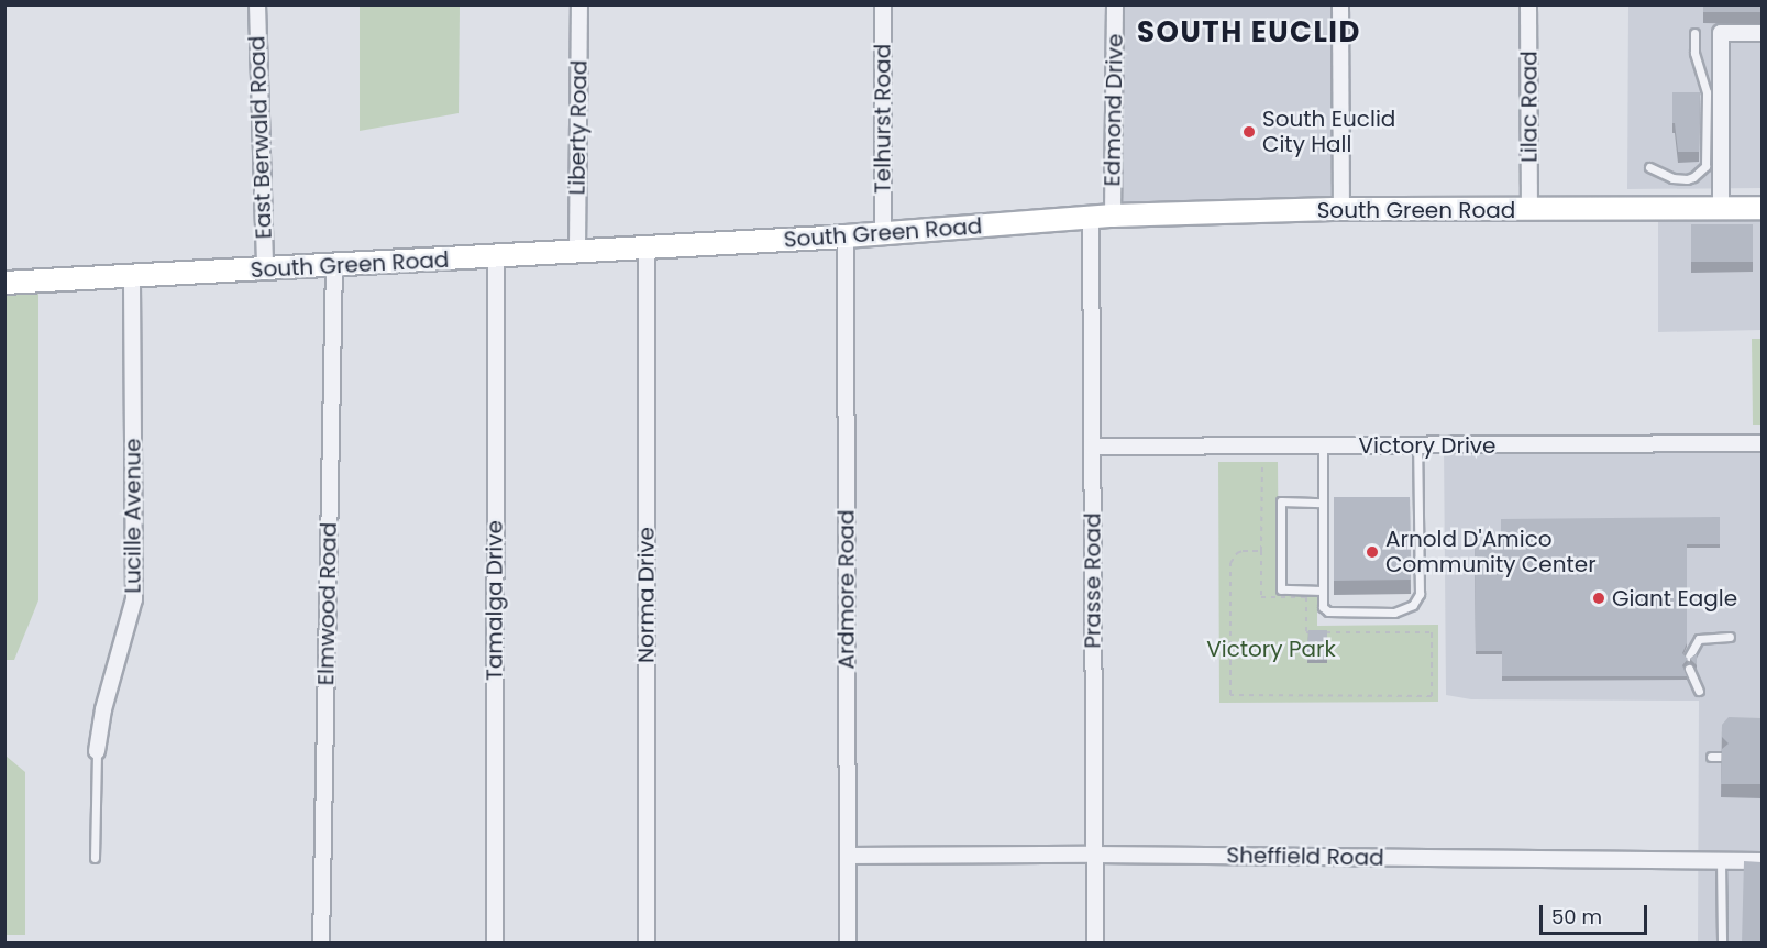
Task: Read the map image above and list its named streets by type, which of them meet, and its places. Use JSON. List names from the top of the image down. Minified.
{"streets":{"main road":["South Green Road"],"street":["Lilac Road","Edmond Drive","Telhurst Road","Liberty Road","East Berwald Road","Victory Drive","Lucille Avenue","Prasse Road","Ardmore Road","Norma Drive","Tamalga Drive","Elmwood Road","Sheffield Road"]},"crossings":[["Lilac Road","South Green Road"],["Edmond Drive","South Green Road"],["Telhurst Road","South Green Road"],["Liberty Road","South Green Road"],["East Berwald Road","South Green Road"],["South Green Road","Lucille Avenue"],["South Green Road","Prasse Road"],["South Green Road","Ardmore Road"],["South Green Road","Norma Drive"],["South Green Road","Tamalga Drive"],["South Green Road","Elmwood Road"],["Victory Drive","Prasse Road"],["Prasse Road","Sheffield Road"],["Ardmore Road","Sheffield Road"]],"districts":["SOUTH EUCLID"],"parks":["Victory Park"],"places":["South Euclid City Hall","Arnold D'Amico Community Center","Giant Eagle"],"scale_bar":"50 m"}
